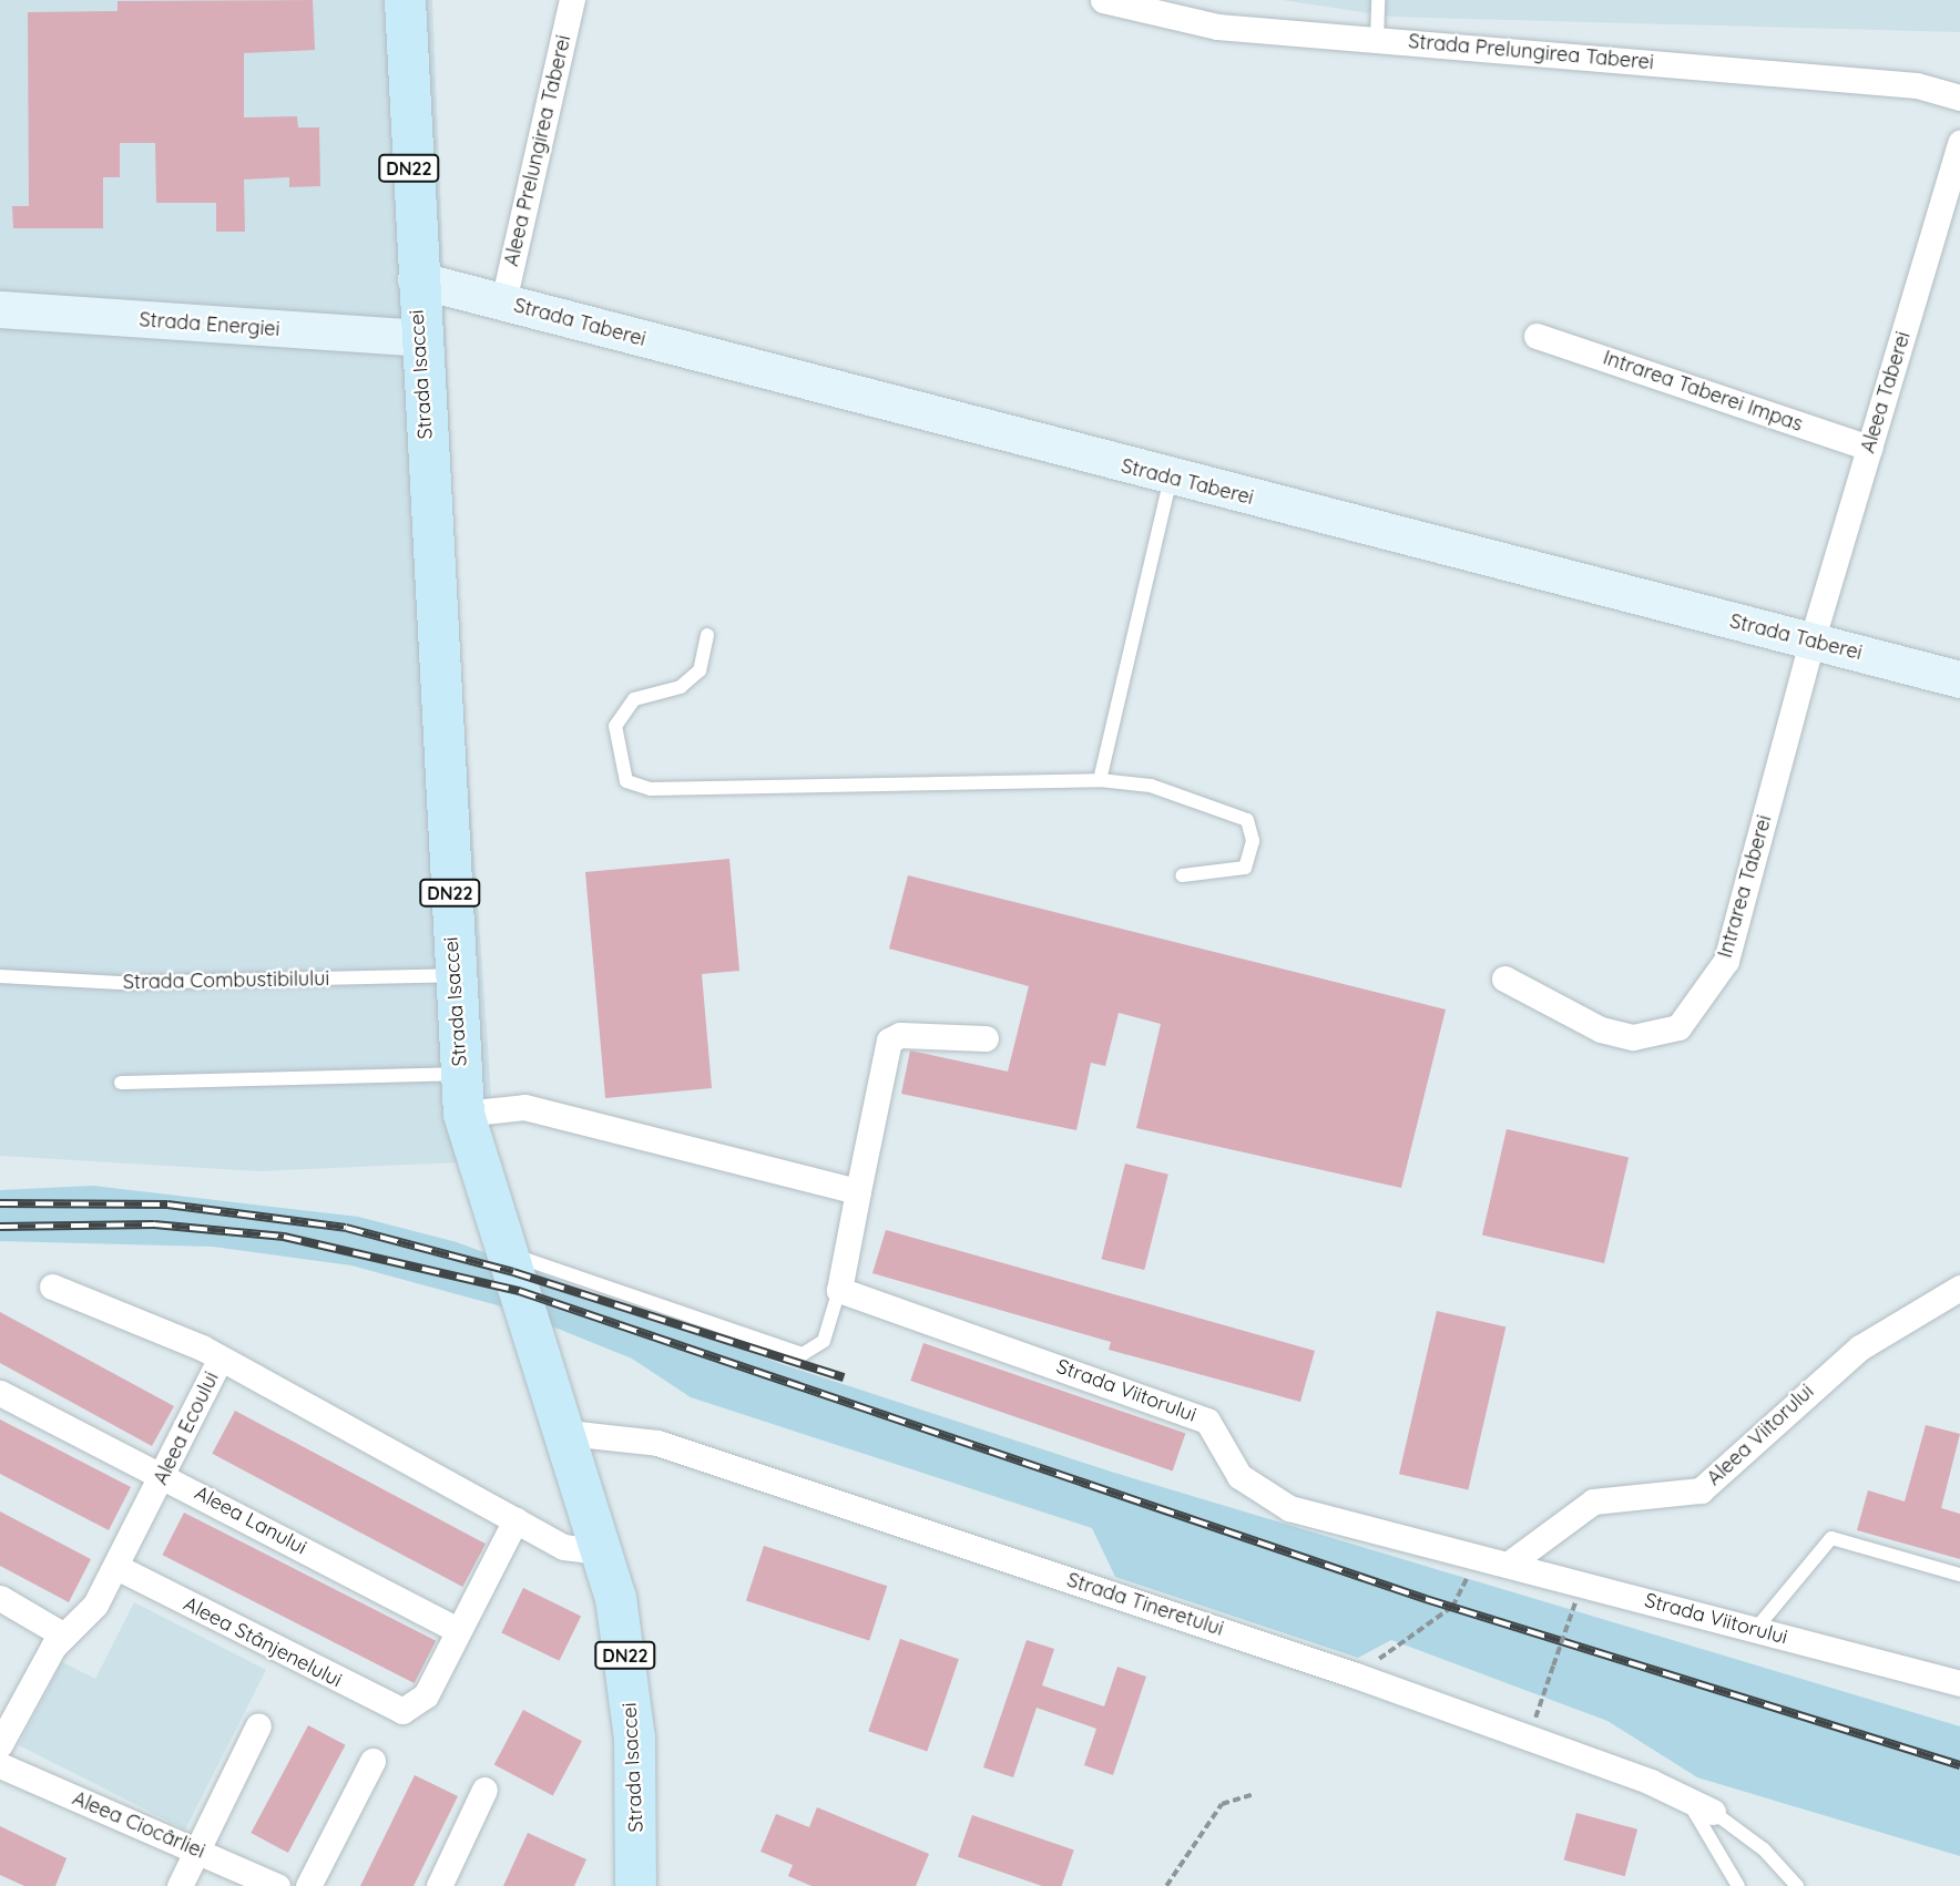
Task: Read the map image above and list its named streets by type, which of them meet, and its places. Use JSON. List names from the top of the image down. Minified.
{"streets":{"main road":["DN22","Strada Isaccei"],"street":["Strada Prelungirea Taberei","Aleea Prelungirea Taberei","Strada Taberei","Strada Energiei","Intrarea Taberei Impas","Aleea Taberei","Intrarea Taberei","Strada Viitorului","Aleea Ecoului","Aleea Viitorului","Aleea Lanului","Strada Tineretului","Aleea Stânjenelului","Aleea Ciocârliei"],"lane":["Strada Combustibilului"]},"crossings":[["Aleea Prelungirea Taberei","Strada Taberei"],["Strada Taberei","Strada Isaccei"],["Strada Taberei","Aleea Taberei"],["Strada Taberei","Intrarea Taberei"],["Strada Energiei","Strada Isaccei"],["Strada Isaccei","Strada Combustibilului"],["Strada Isaccei","Aleea Ecoului"],["Strada Isaccei","Strada Tineretului"],["Intrarea Taberei Impas","Aleea Taberei"],["Aleea Taberei","Intrarea Taberei"],["Strada Viitorului","Aleea Viitorului"],["Aleea Ecoului","Aleea Lanului"],["Aleea Ecoului","Aleea Stânjenelului"],["Aleea Lanului","Aleea Stânjenelului"]]}
